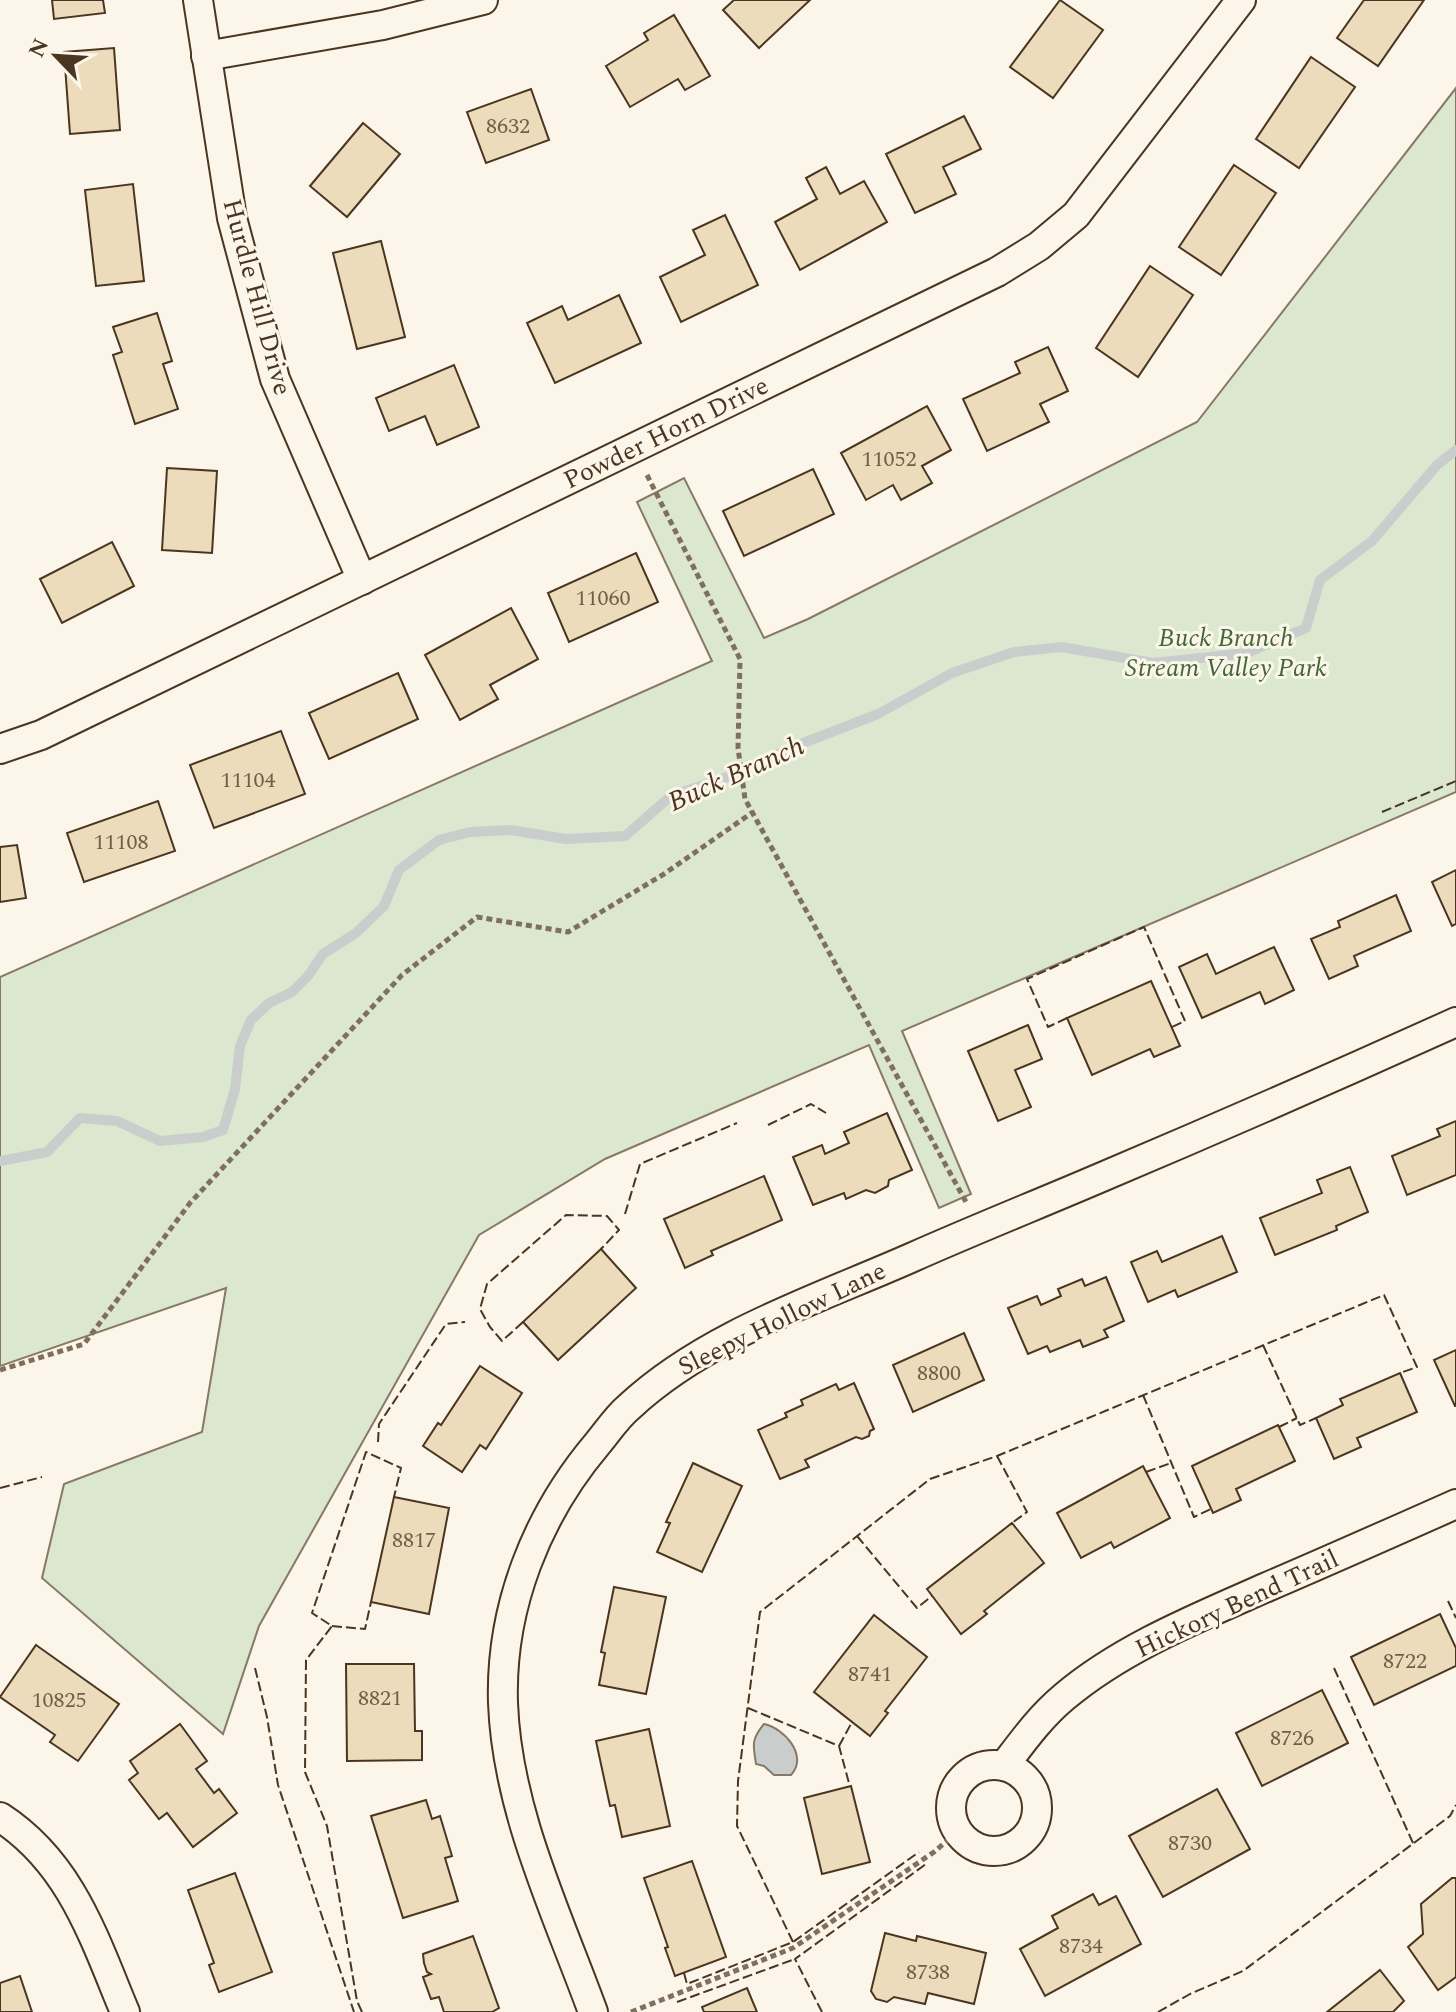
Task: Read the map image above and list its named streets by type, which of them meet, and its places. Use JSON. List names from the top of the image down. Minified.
{"streets":{"street":["Hurdle Hill Drive","Powder Horn Drive","Sleepy Hollow Lane","Hickory Bend Trail"]},"crossings":[["Hurdle Hill Drive","Powder Horn Drive"]],"water":["Buck Branch"],"parks":["Buck Branch Stream Valley Park"],"house_numbers":["8632","11052","11060","11104","11108","8800","8817","8722","8741","8821","10825","8726","8730","8734","8738"],"north":"top left"}
